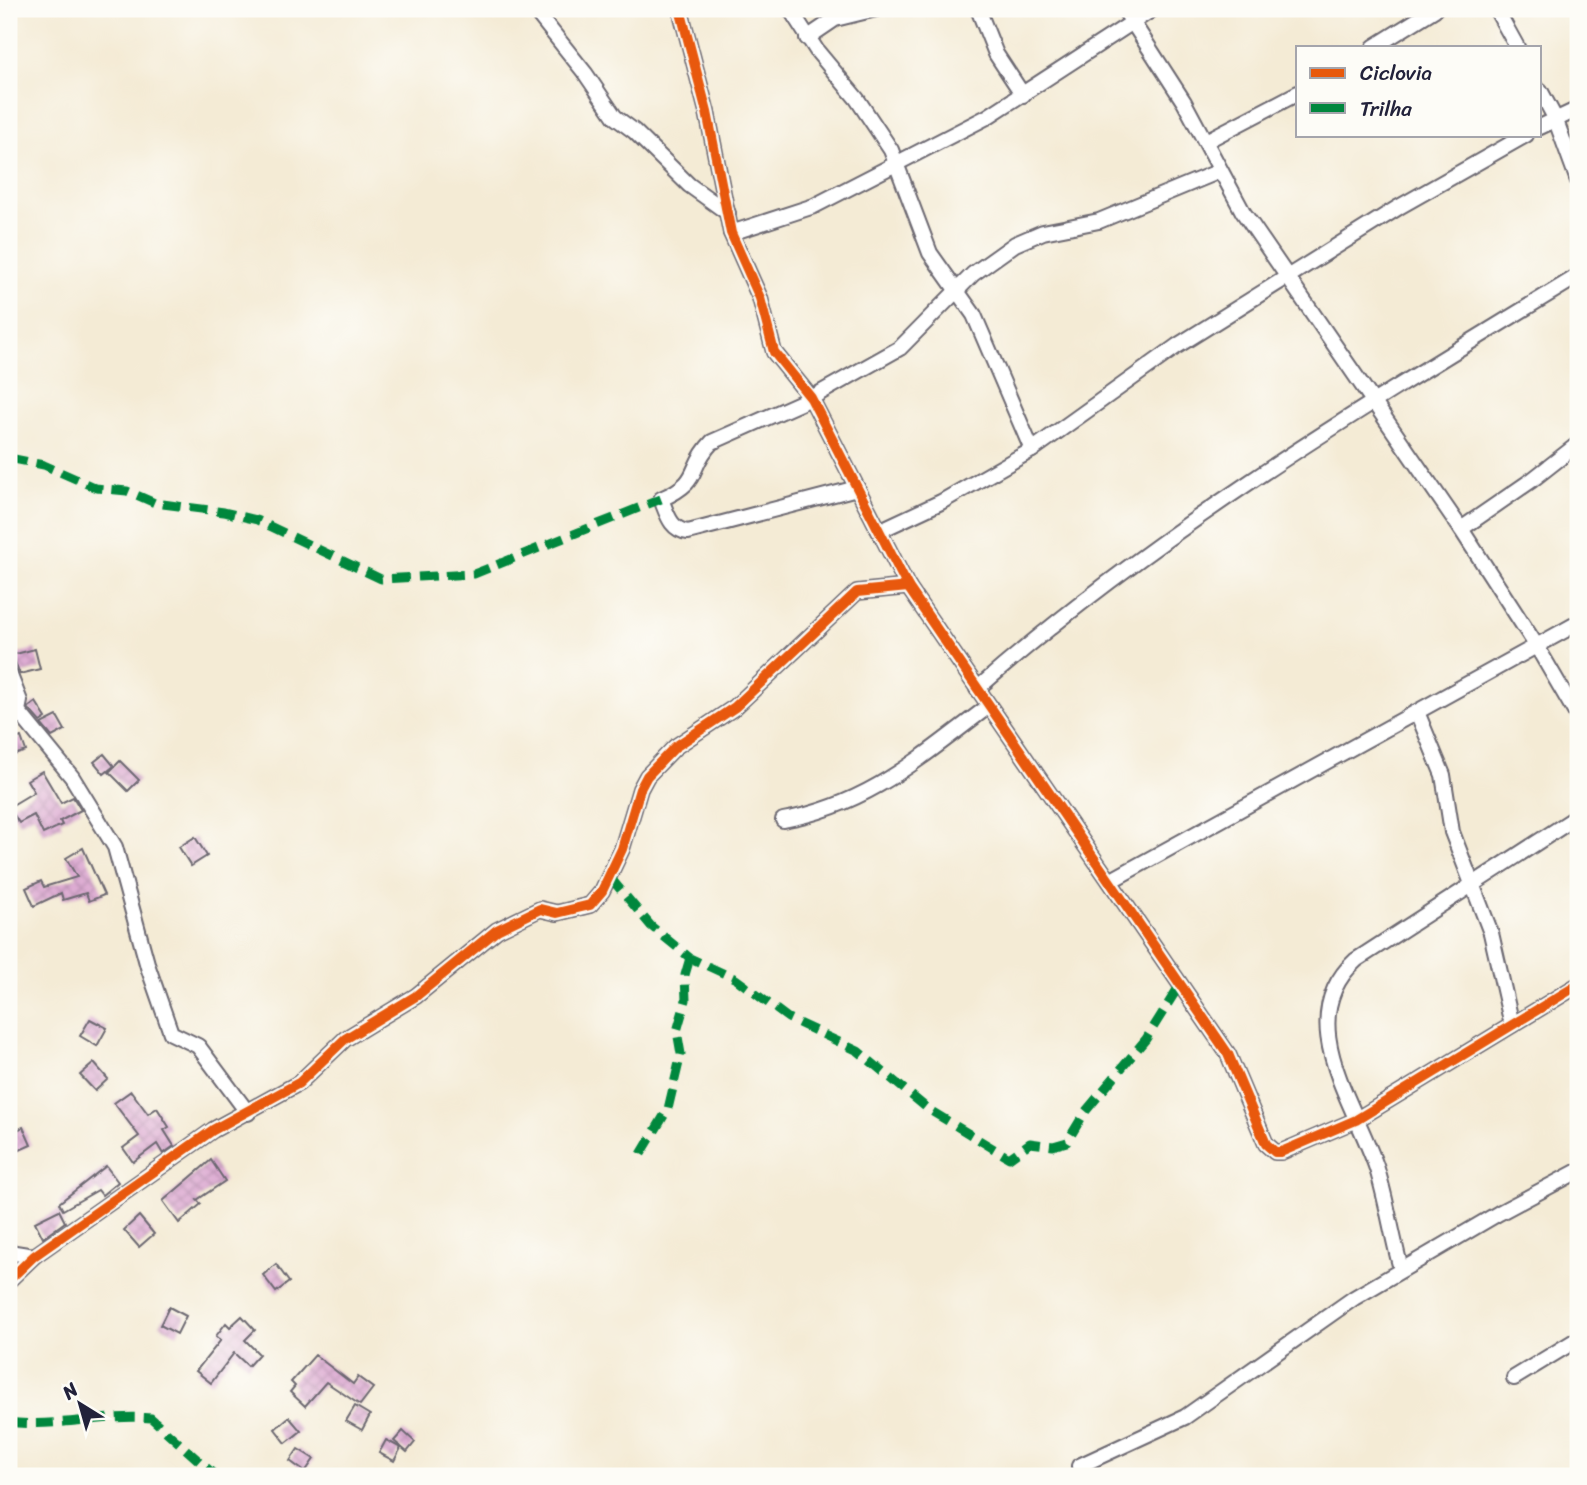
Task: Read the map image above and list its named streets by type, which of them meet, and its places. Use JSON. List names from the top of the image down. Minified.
{"legend":["Ciclovia","Trilha"],"north":"top left"}
